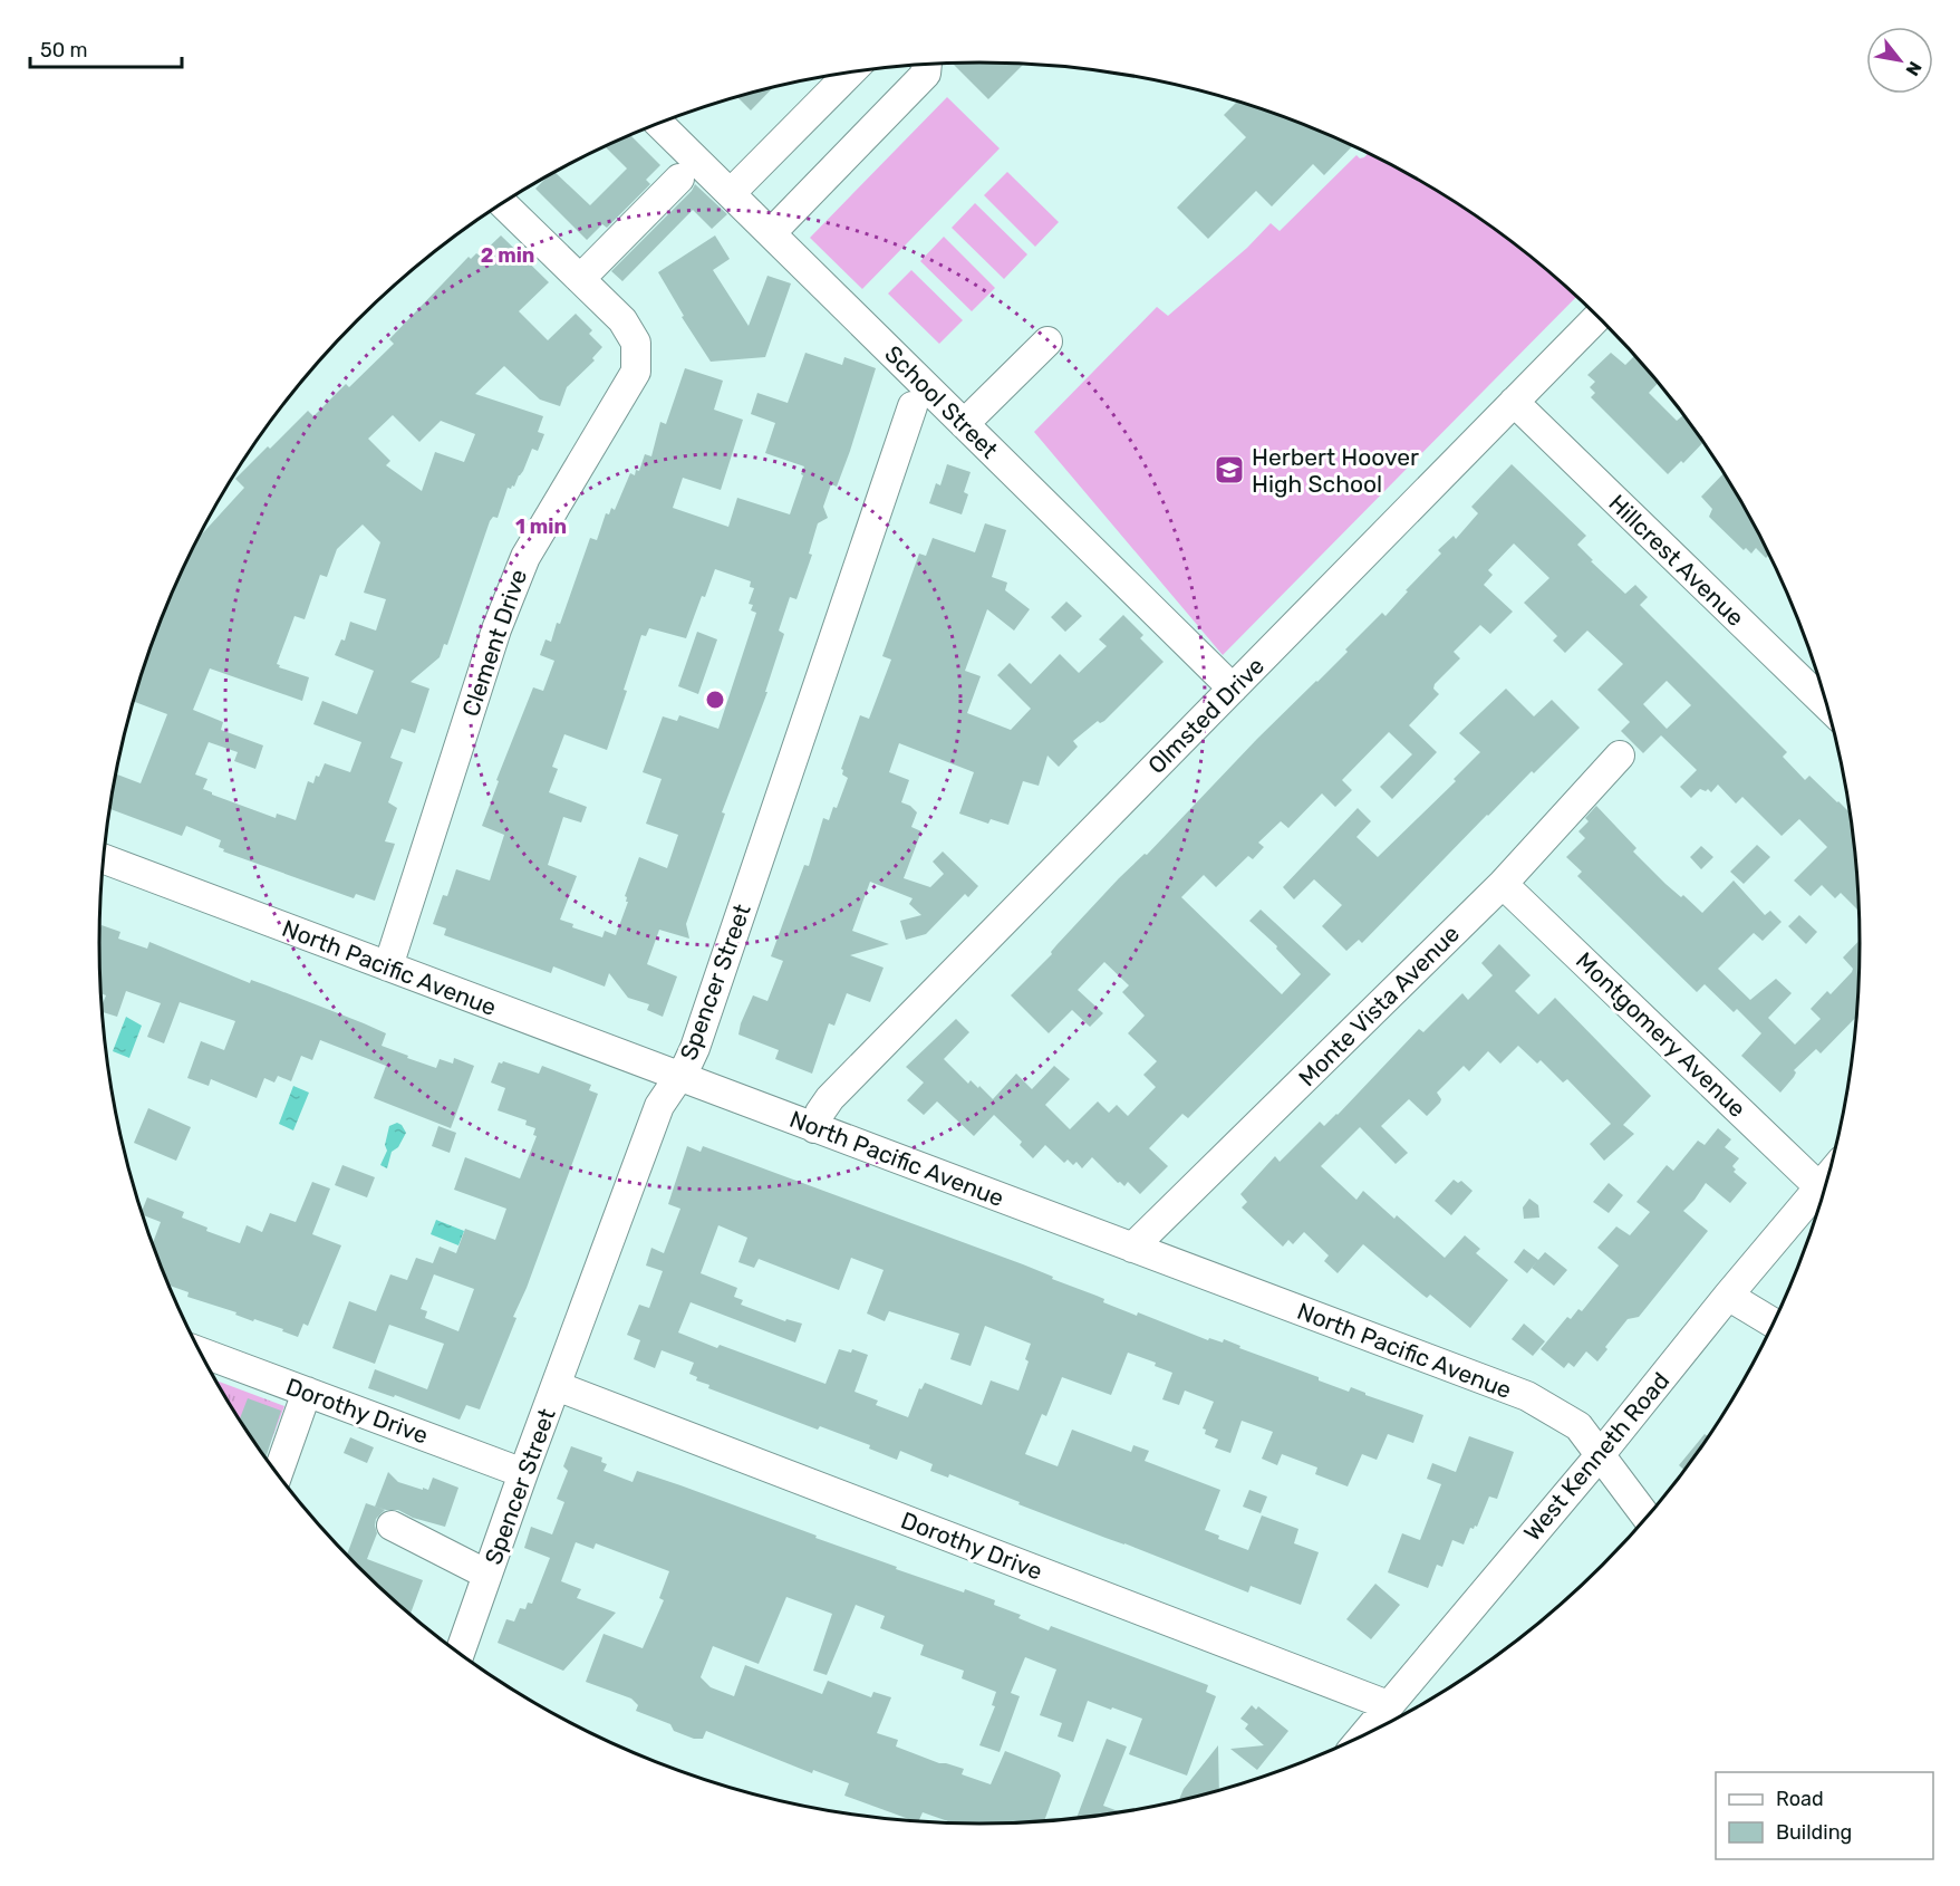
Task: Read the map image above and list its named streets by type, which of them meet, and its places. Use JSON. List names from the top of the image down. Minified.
{"streets":{"street":["School Street","Hillcrest Avenue","Clement Drive","Olmsted Drive","North Pacific Avenue","Spencer Street","Monte Vista Avenue","Montgomery Avenue","Dorothy Drive","West Kenneth Road"]},"crossings":[["School Street","Olmsted Drive"],["Hillcrest Avenue","Olmsted Drive"],["Clement Drive","North Pacific Avenue"],["Olmsted Drive","North Pacific Avenue"],["North Pacific Avenue","Spencer Street"],["North Pacific Avenue","Monte Vista Avenue"],["North Pacific Avenue","West Kenneth Road"],["Spencer Street","Dorothy Drive"],["Monte Vista Avenue","Montgomery Avenue"],["Montgomery Avenue","West Kenneth Road"],["Dorothy Drive","West Kenneth Road"]],"places":{"school or university":["Herbert Hoover High School"]},"legend":["Road","Building"],"scale_bar":"50 m","north":"bottom right","rings":["2 min","1 min"]}
